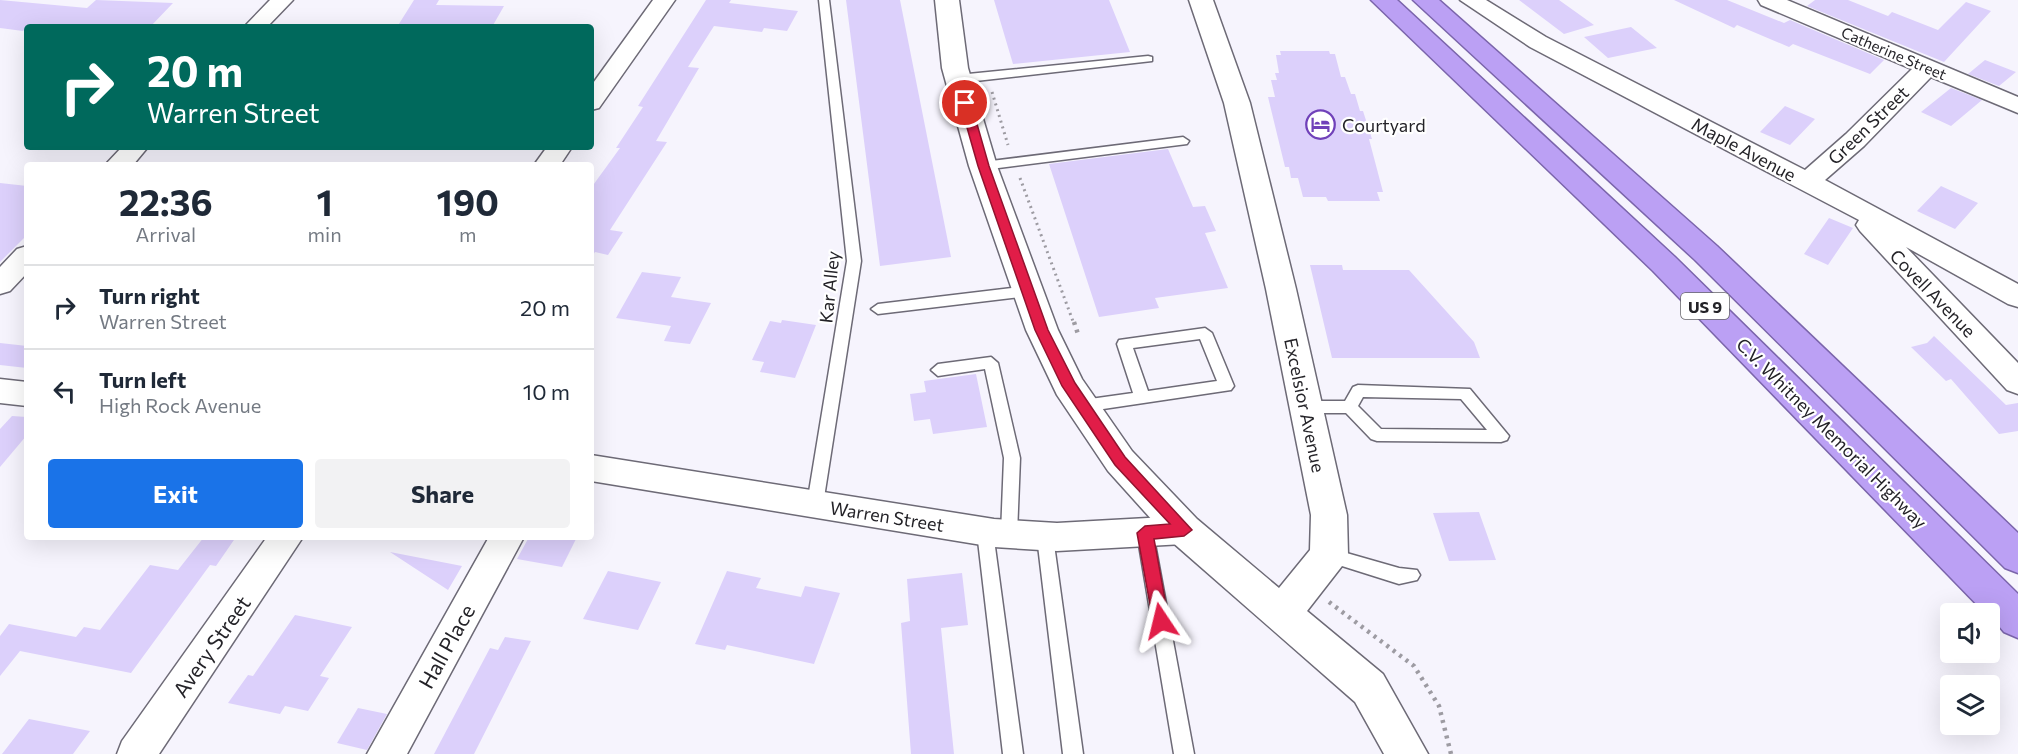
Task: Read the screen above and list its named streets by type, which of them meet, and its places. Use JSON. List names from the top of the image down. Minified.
{"streets":{"highway":["US 9","C.V. Whitney Memorial Highway"],"street":["Catherine Street","Green Street","Maple Avenue","Covell Avenue","Excelsior Avenue","Warren Street","Avery Street","Hall Place"],"lane":["Kar Alley"]},"crossings":[["Catherine Street","Green Street"],["Green Street","Maple Avenue"],["Maple Avenue","Covell Avenue"],["Kar Alley","Warren Street"]],"places":{"hotel":["Courtyard"]},"page":{"turn":["20 m","Warren Street"],"eta":["22:36","Arrival","1","min","190","m"],"list":[{"name":"Turn right","note":"Warren Street","value":"20 m"},{"name":"Turn left","note":"High Rock Avenue","value":"10 m"}],"buttons":["Exit","Share"]}}
